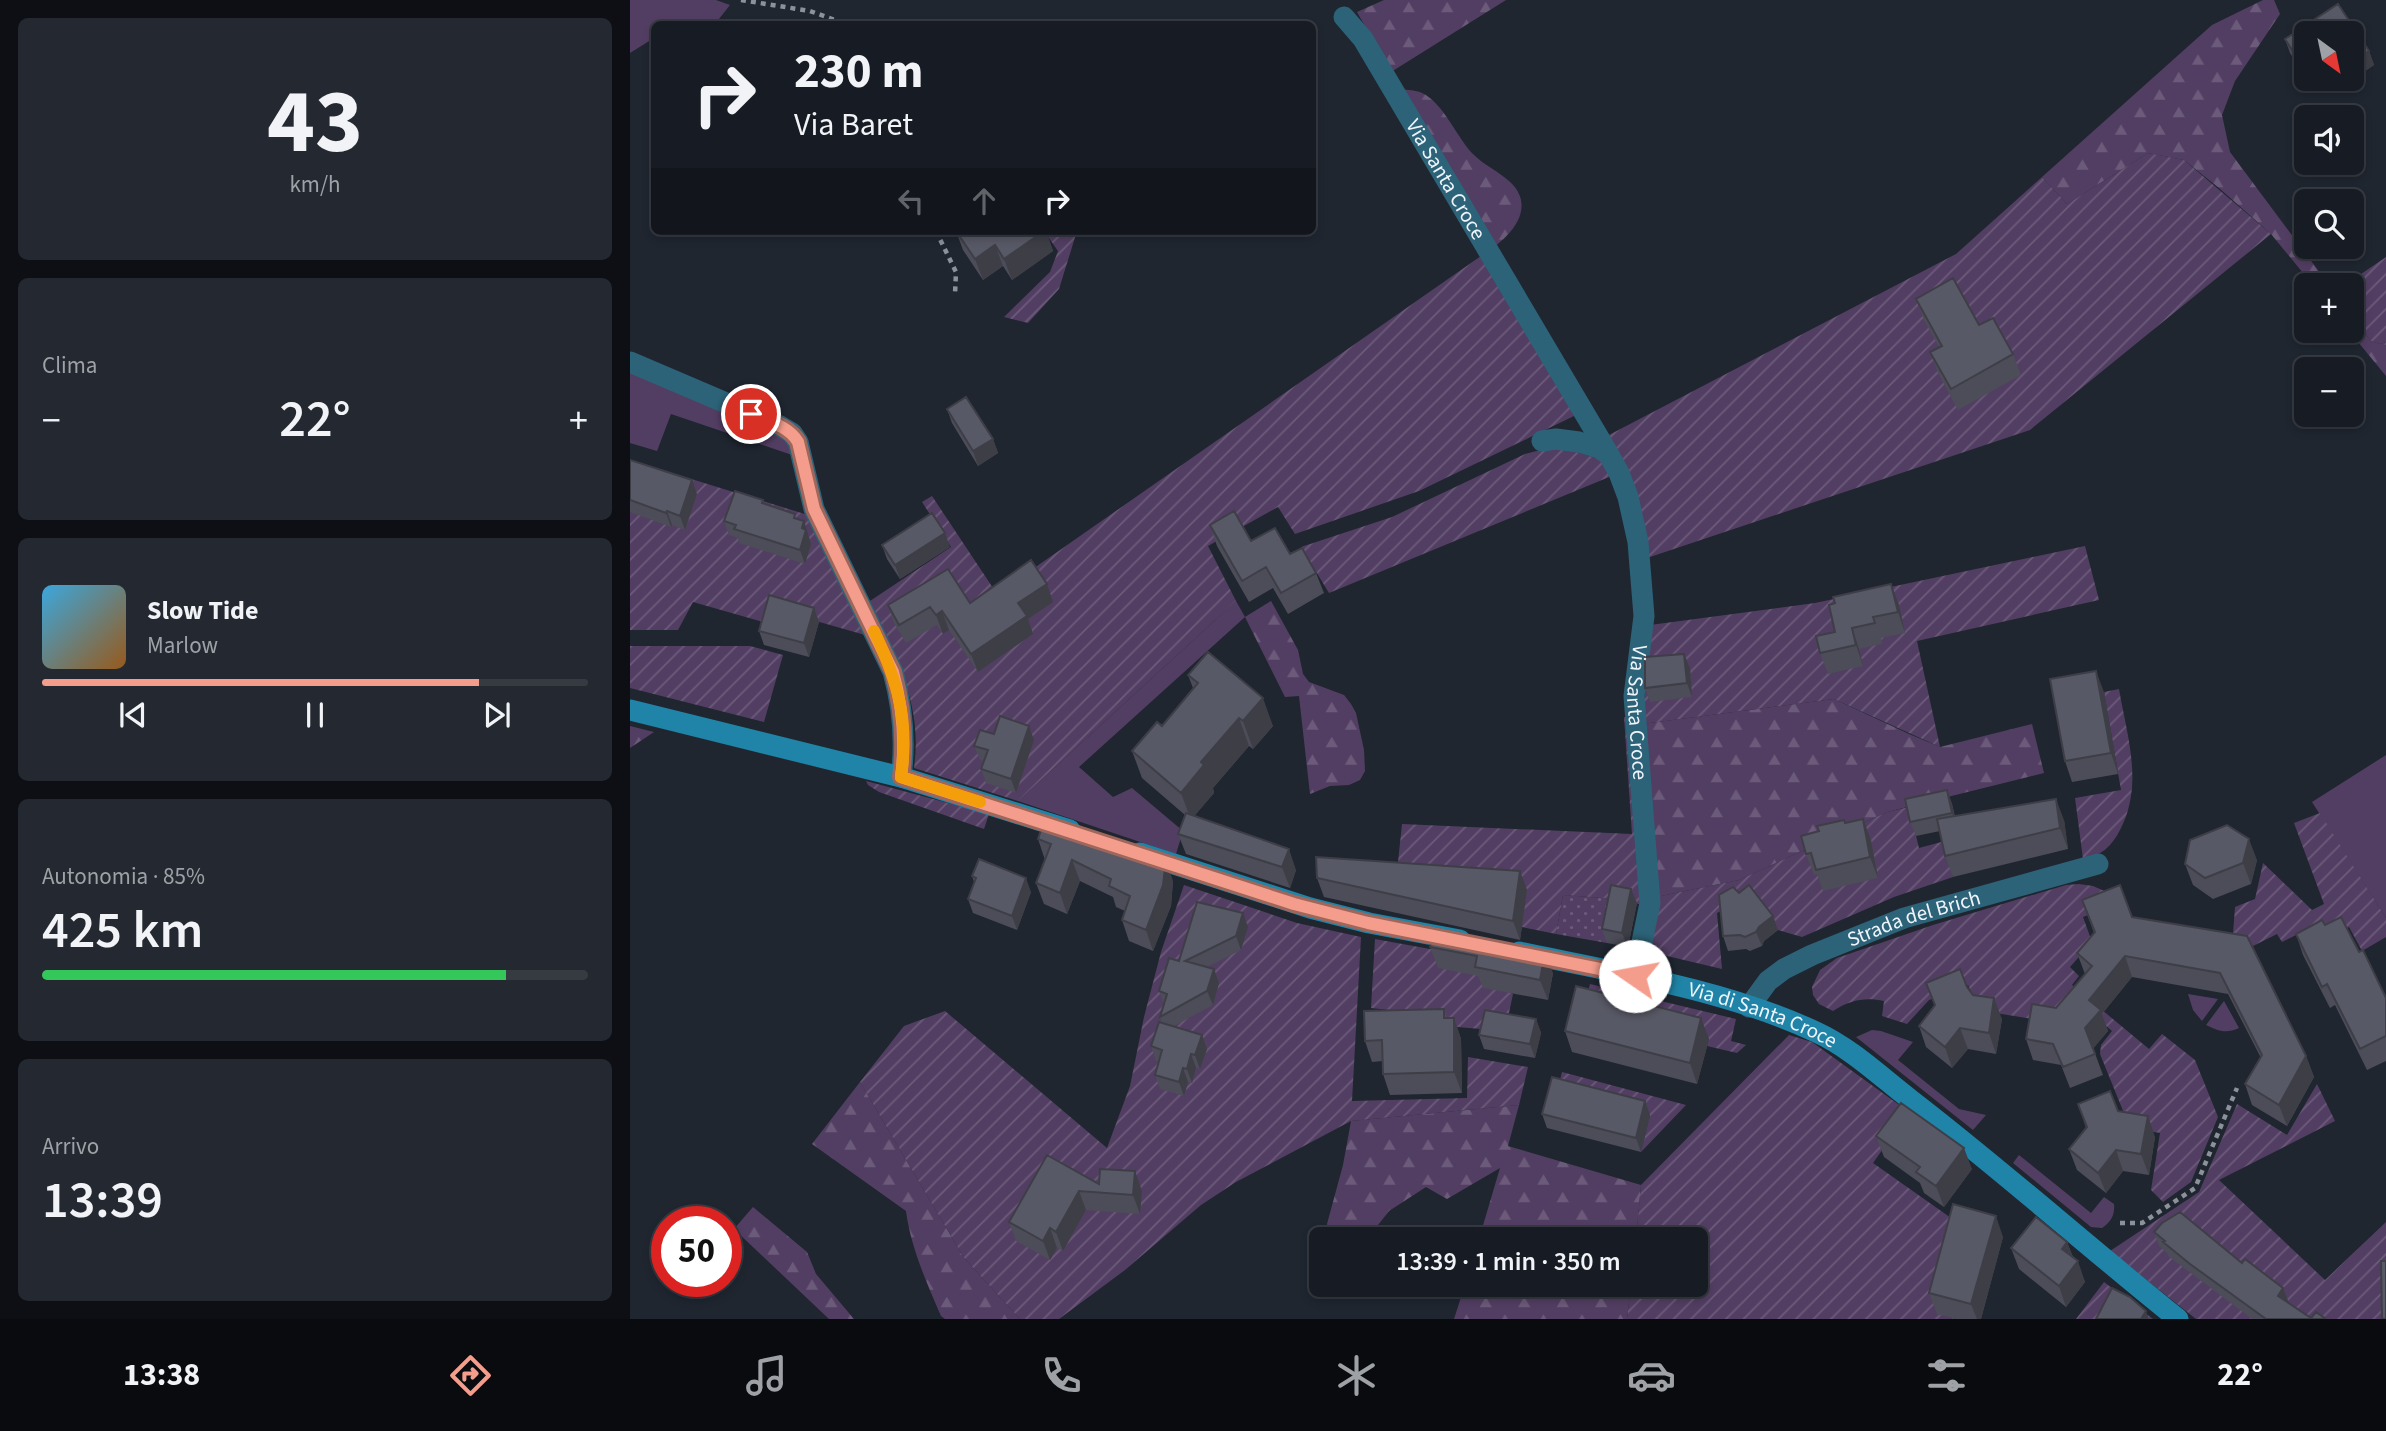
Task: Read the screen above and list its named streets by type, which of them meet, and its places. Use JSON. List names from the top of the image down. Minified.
{"streets":{"main road":["Via di Santa Croce"],"street":["Via Santa Croce","Strada del Brich"]},"crossings":[["Via Santa Croce","Via di Santa Croce"],["Strada del Brich","Via di Santa Croce"]],"north":"bottom right","page":{"tile":[["43","km/h"],"Clima",["Autonomia · 85%","425 km"],["Arrivo","13:39"]],"map_buttons":["+","−"],"turn":["230 m","Via Baret"],"heat":["−","22°","+"],"song":["Slow Tide","Marlow"],"limit":"50","trip":"13:39 · 1 min · 350 m","tabs":["13:38","22°"]}}
